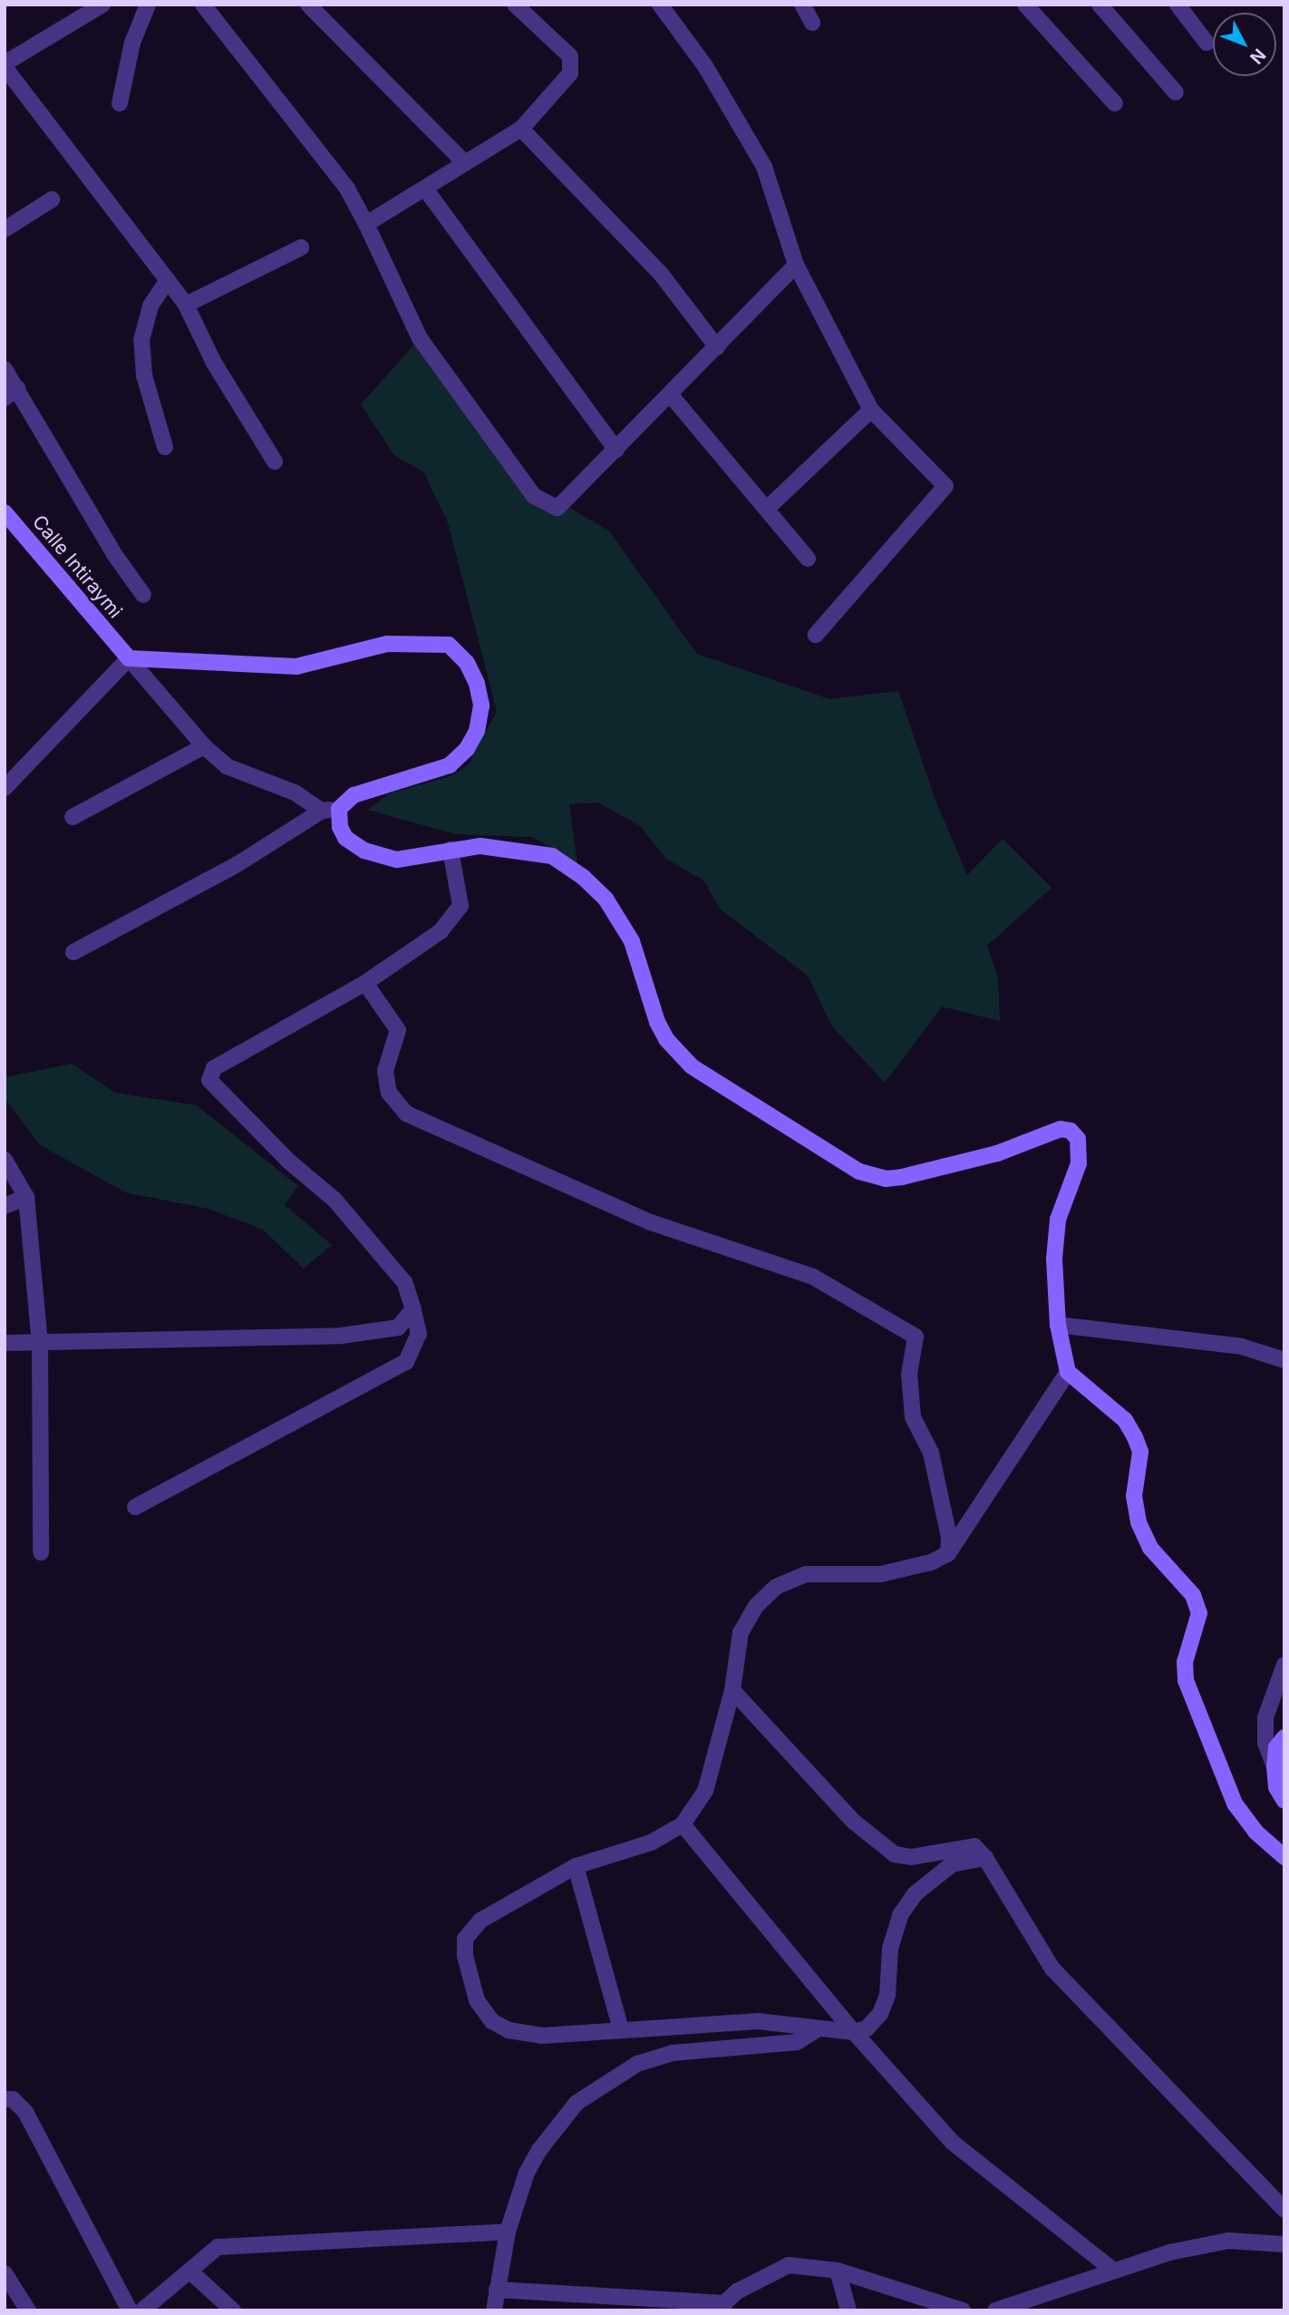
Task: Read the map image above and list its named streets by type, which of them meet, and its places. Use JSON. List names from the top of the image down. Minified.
{"streets":{"main road":["Calle Intiraymi"]},"north":"bottom right"}
